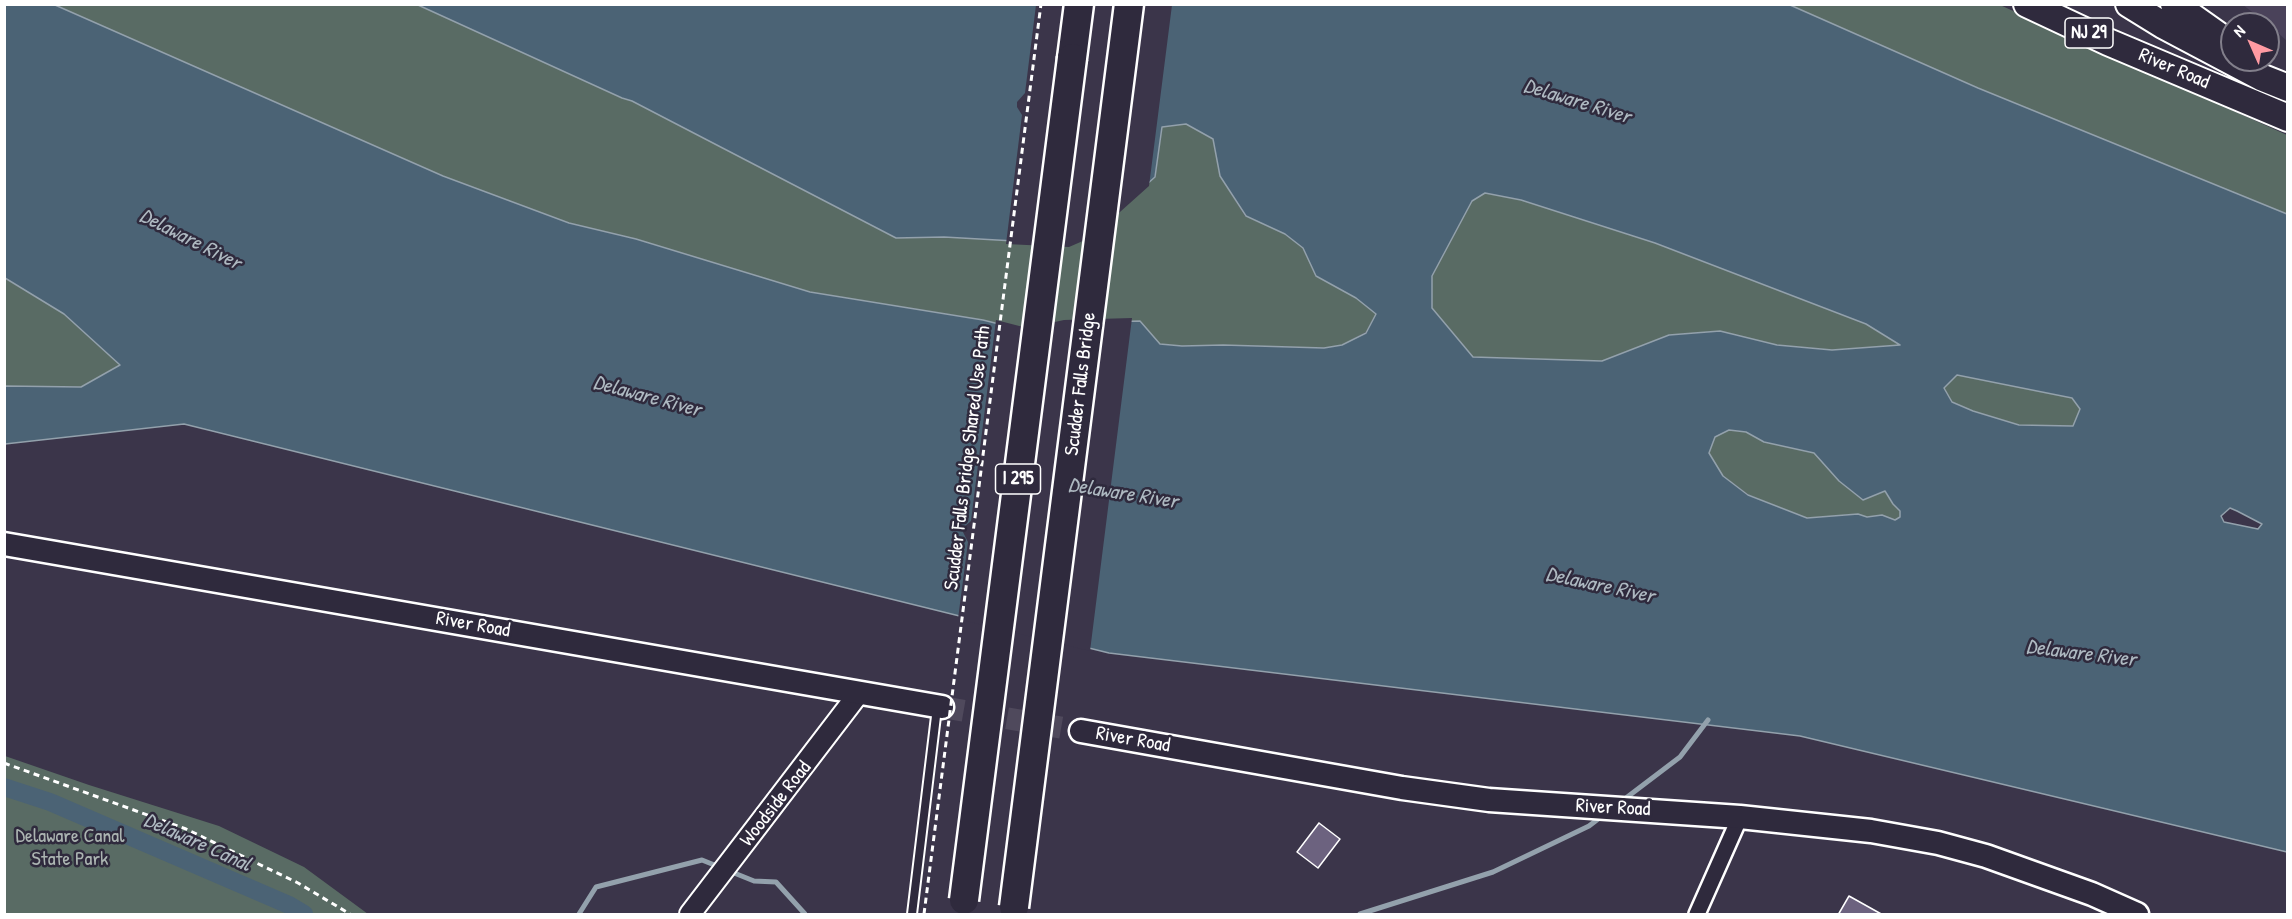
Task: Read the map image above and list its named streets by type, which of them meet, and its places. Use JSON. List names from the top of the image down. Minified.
{"streets":{"highway":["NJ 29","River Road","Scudder Falls Bridge","I 295"],"street":["Woodside Road"],"path":["Scudder Falls Bridge Shared Use Path"]},"crossings":[["River Road","Woodside Road"]],"water":["Delaware River","Delaware Canal"],"parks":["Delaware Canal State Park"],"north":"top left"}
